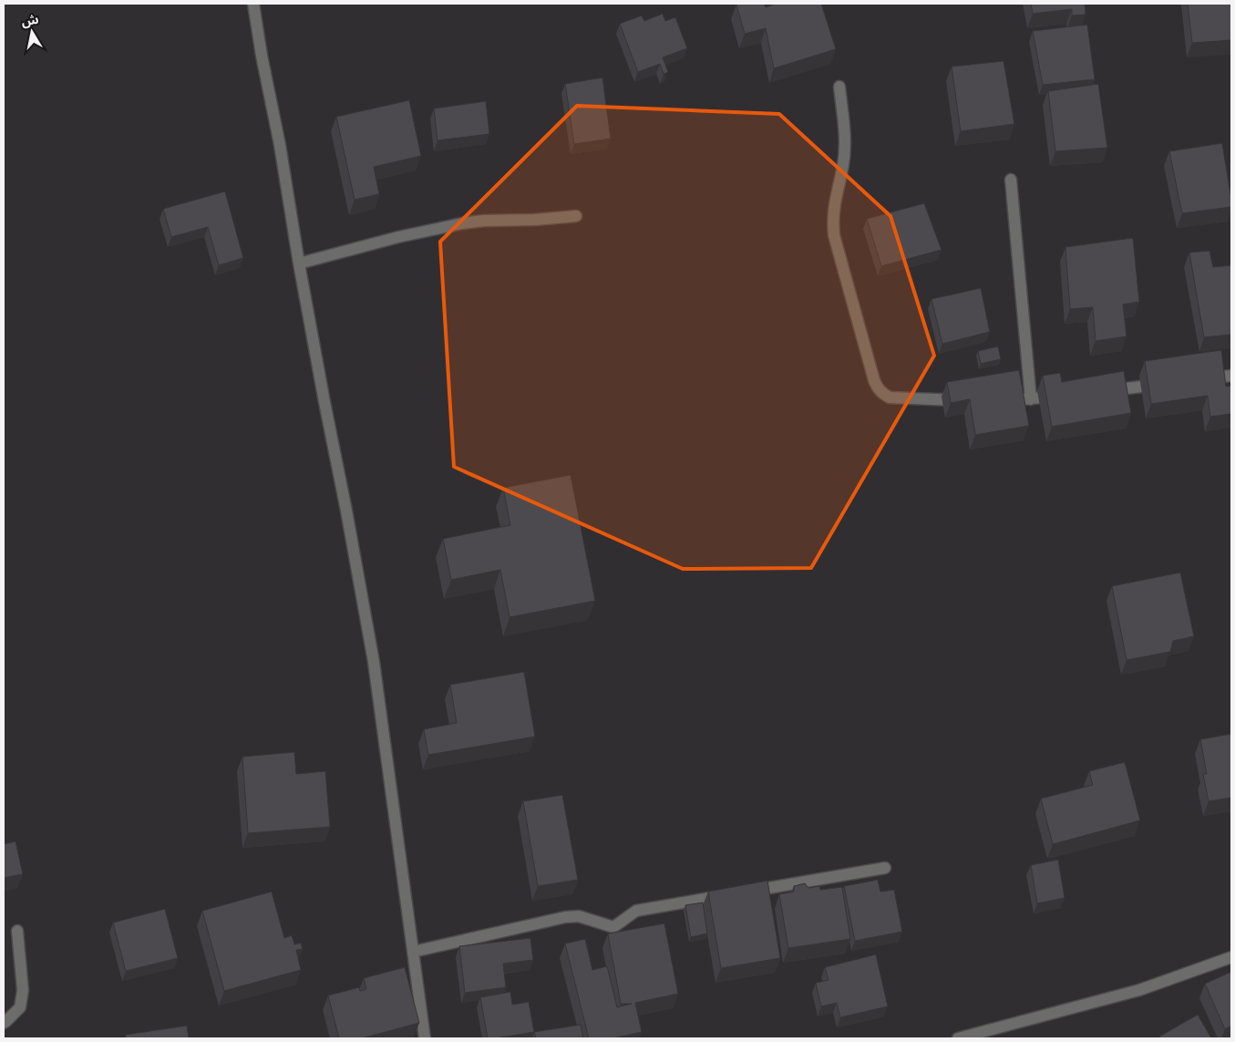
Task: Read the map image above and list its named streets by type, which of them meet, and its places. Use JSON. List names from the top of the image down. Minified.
{"north":"top"}
